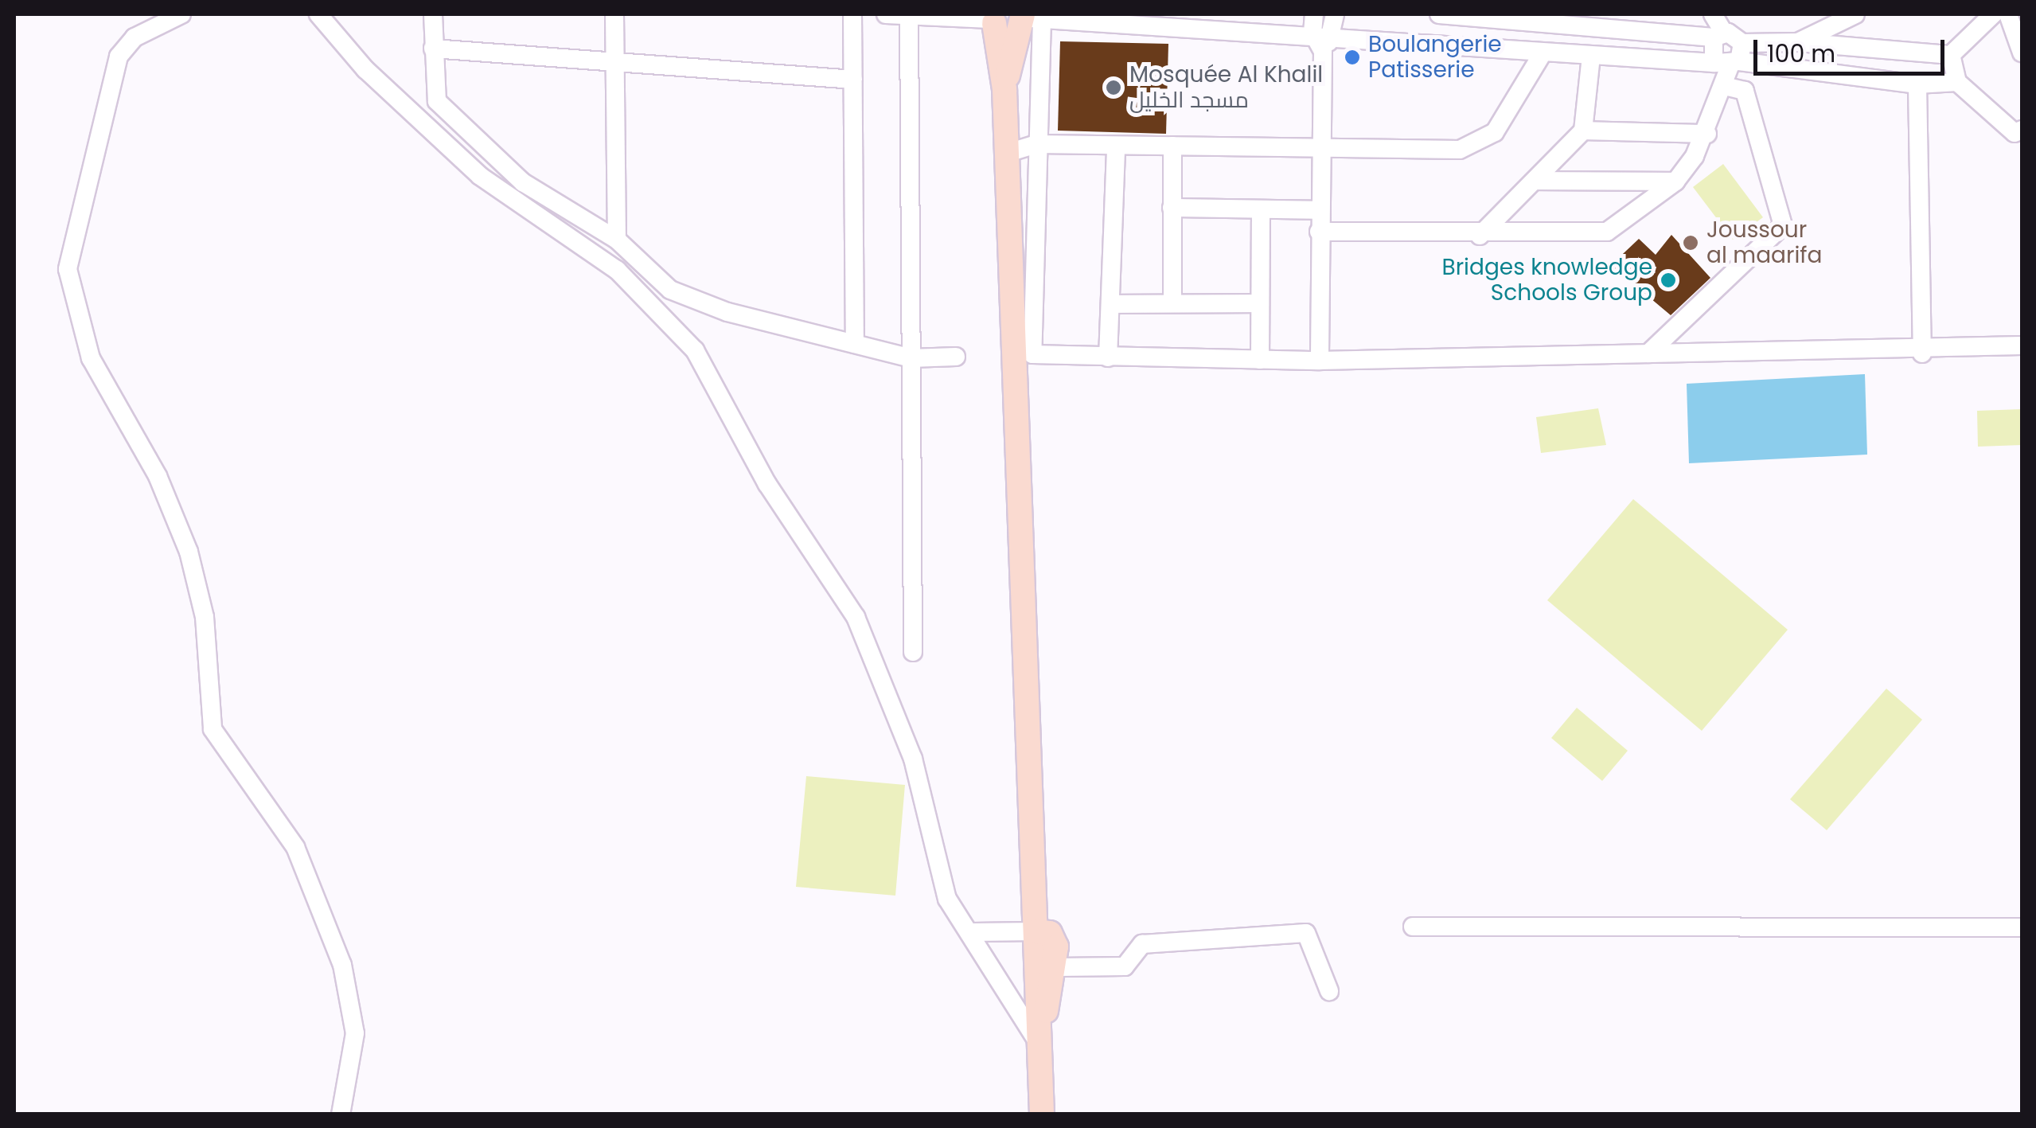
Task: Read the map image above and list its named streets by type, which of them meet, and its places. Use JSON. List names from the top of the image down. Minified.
{"places":["Boulangerie Patisserie","Mosquée Al Khalil مسجد الخليل","Joussour al maarifa","Bridges knowledge Schools Group"],"scale_bar":"100 m"}
